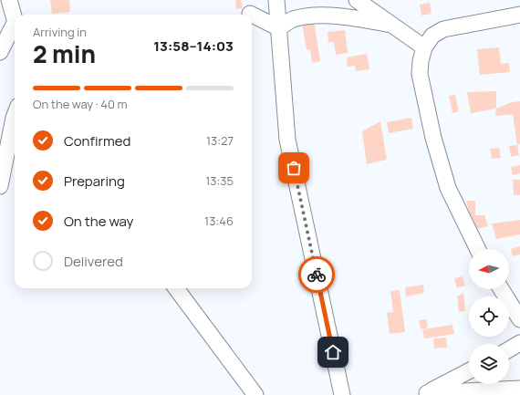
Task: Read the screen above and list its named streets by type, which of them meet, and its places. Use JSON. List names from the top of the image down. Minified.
{"north":"left","page":{"heading":["2 min","Arriving in","13:58–14:03"],"bar":"On the way · 40 m","list":[["Confirmed","13:27"],["Preparing","13:35"],["On the way","13:46"],"Delivered"]}}
